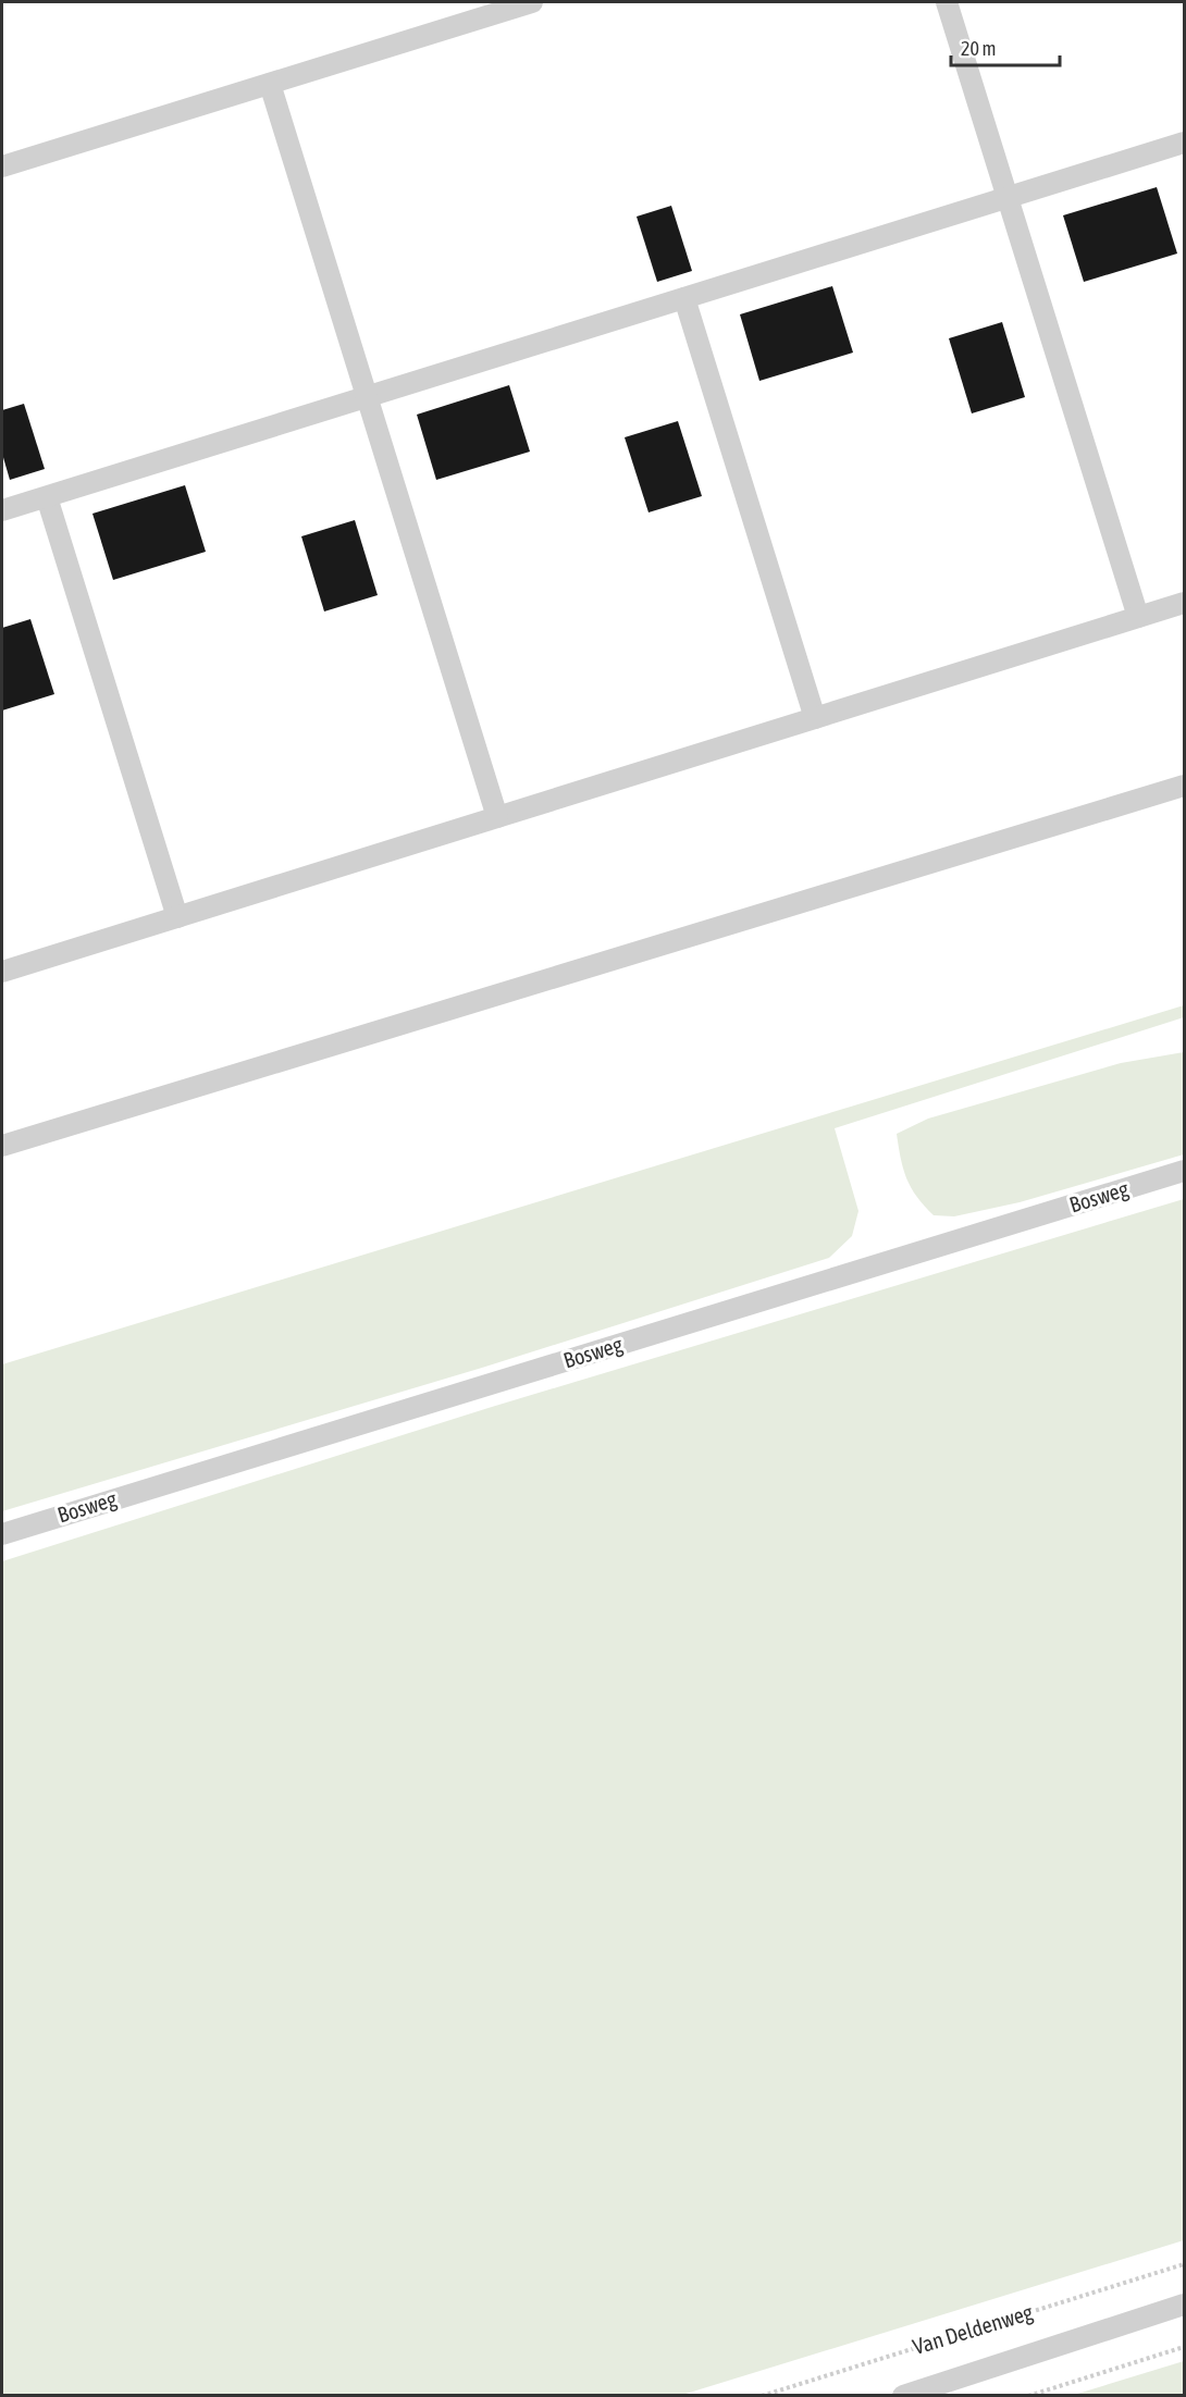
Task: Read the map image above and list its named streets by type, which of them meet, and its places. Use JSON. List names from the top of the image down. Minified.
{"streets":{"lane":["Bosweg","Van Deldenweg"]},"scale_bar":"20 m"}
